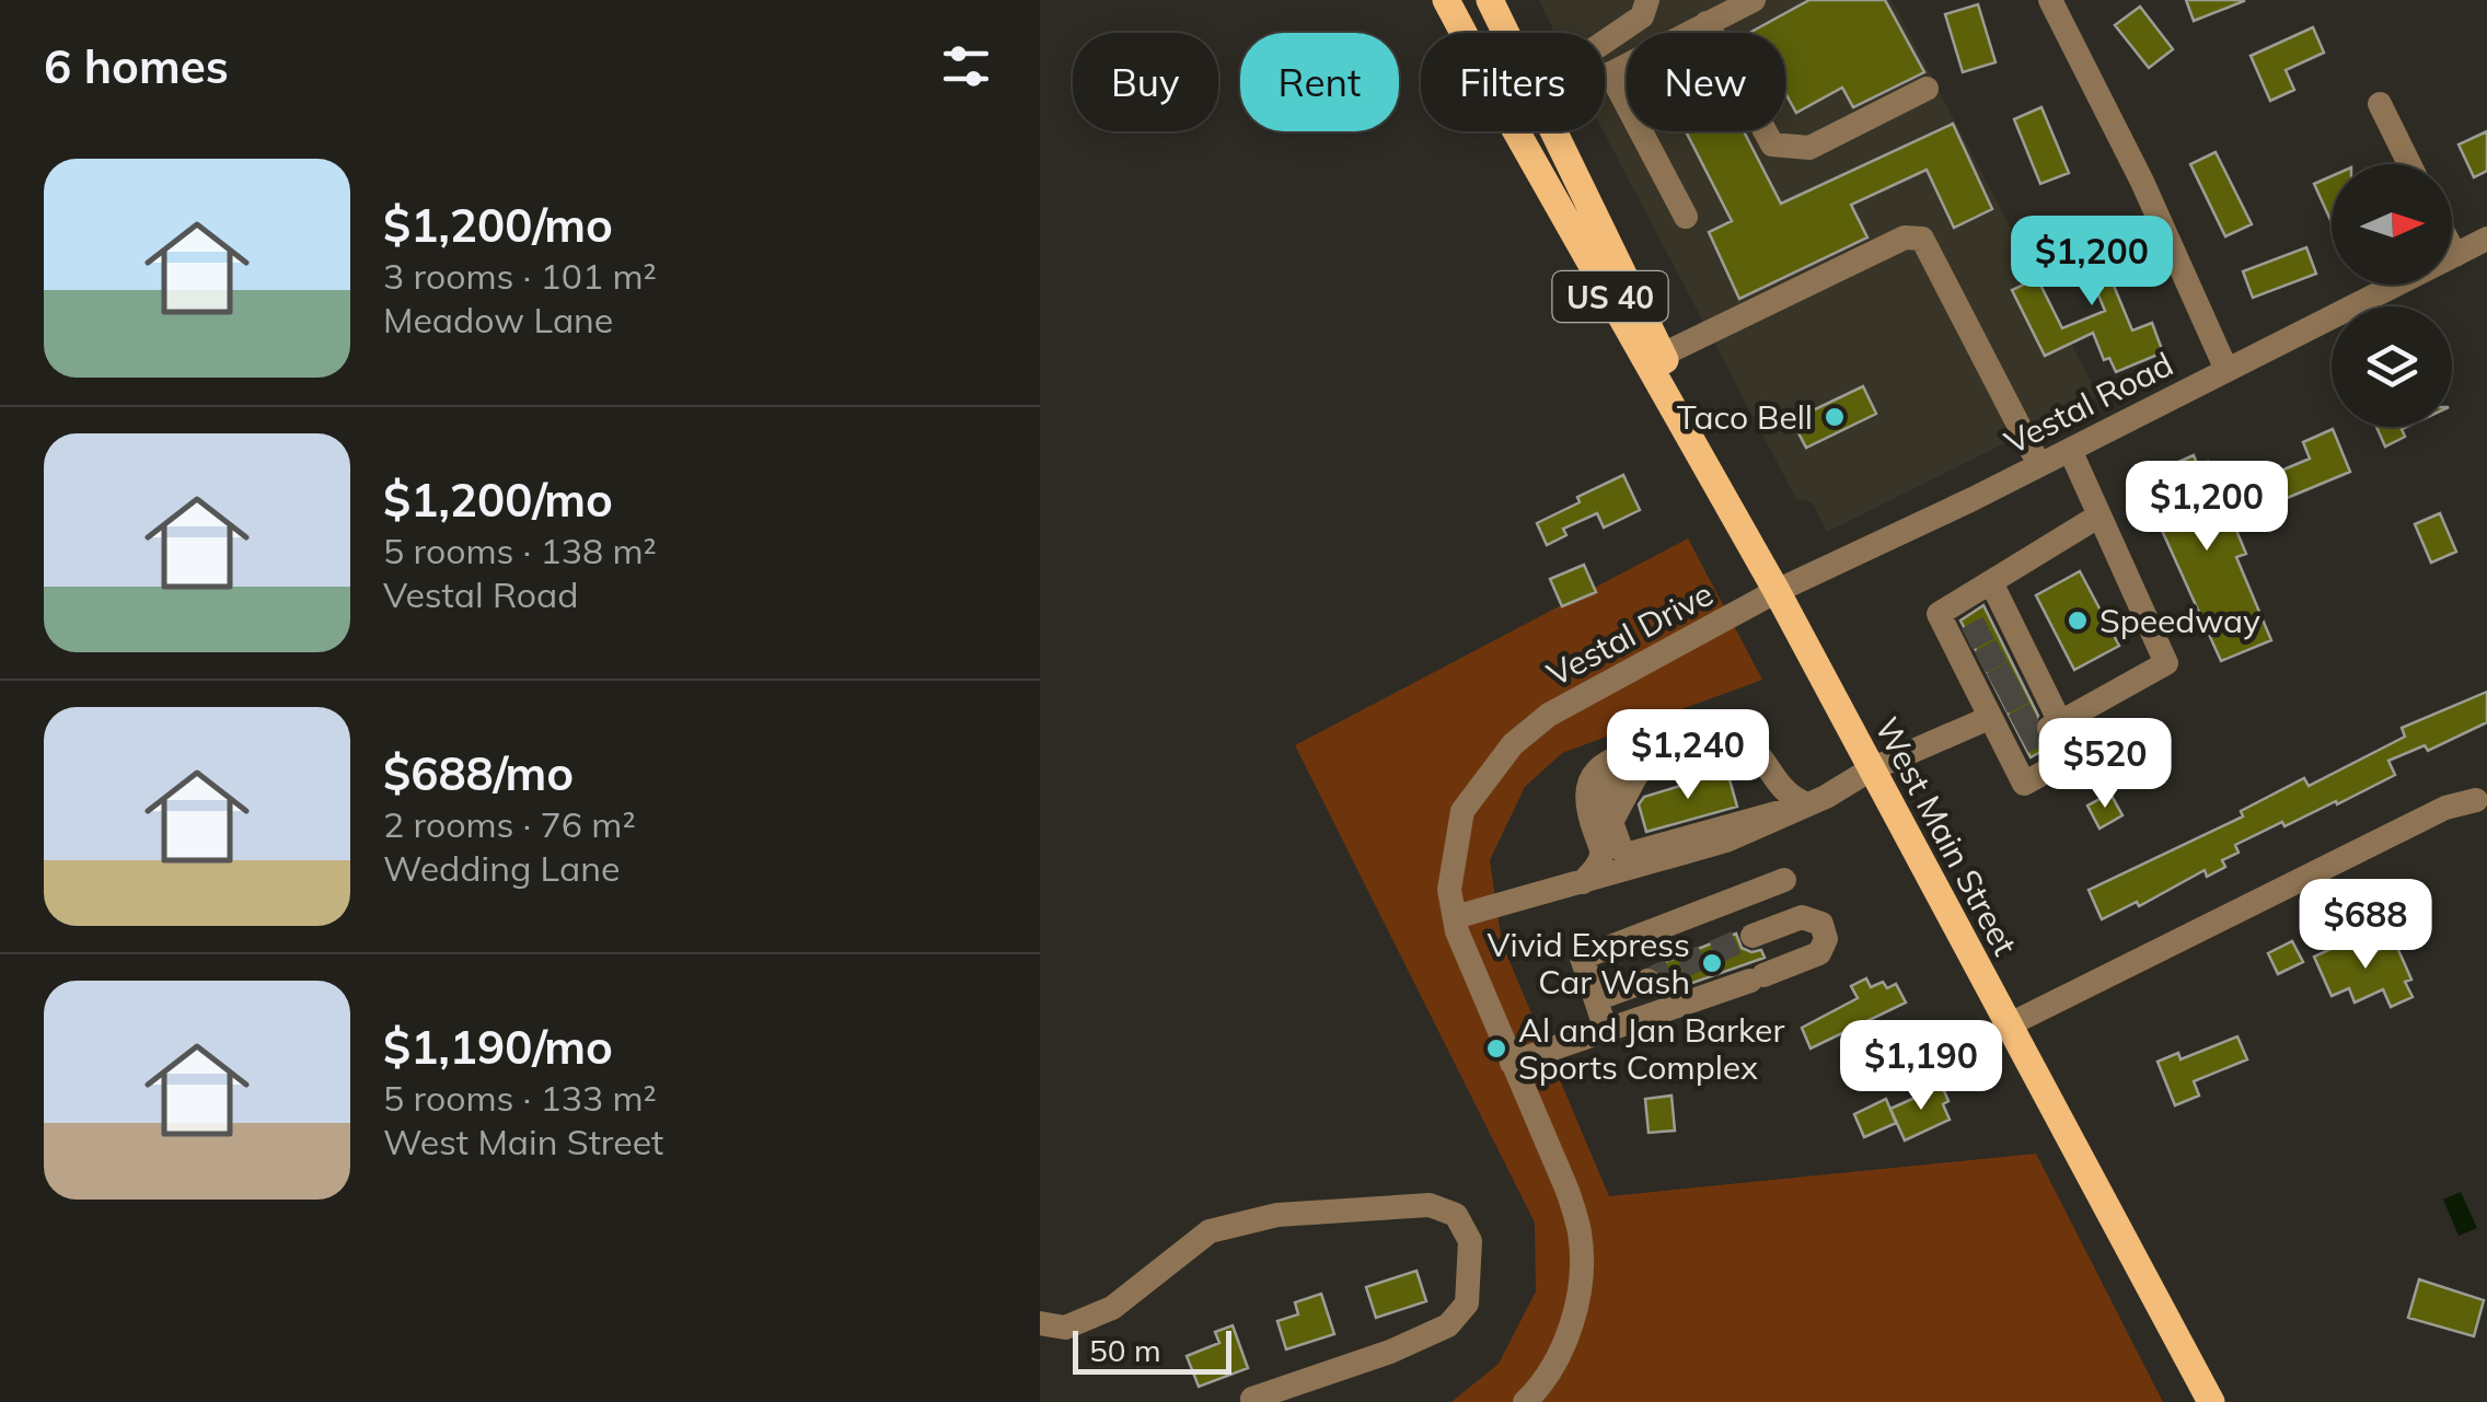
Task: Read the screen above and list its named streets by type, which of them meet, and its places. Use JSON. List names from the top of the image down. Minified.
{"streets":{"main road":["US 40","West Main Street"],"street":["Vestal Road","Vestal Drive"]},"crossings":[["Vestal Road","Vestal Drive"],["Vestal Road","West Main Street"],["Vestal Drive","West Main Street"]],"places":["Taco Bell","Speedway","Vivid Express Car Wash","Al and Jan Barker Sports Complex"],"scale_bar":"50 m","north":"right","page":{"heading":"6 homes","chip":["Buy","Rent","Filters","New"],"list":[{"name":"$1,200/mo","note":"3 rooms · 101 m² · Meadow Lane"},{"name":"$1,200/mo","note":"5 rooms · 138 m² · Vestal Road"},{"name":"$688/mo","note":"2 rooms · 76 m² · Wedding Lane"},{"name":"$1,190/mo","note":"5 rooms · 133 m² · West Main Street"}],"price":["$1,200","$1,200","$1,240","$520","$688","$1,190"],"scale":"50 m"}}
